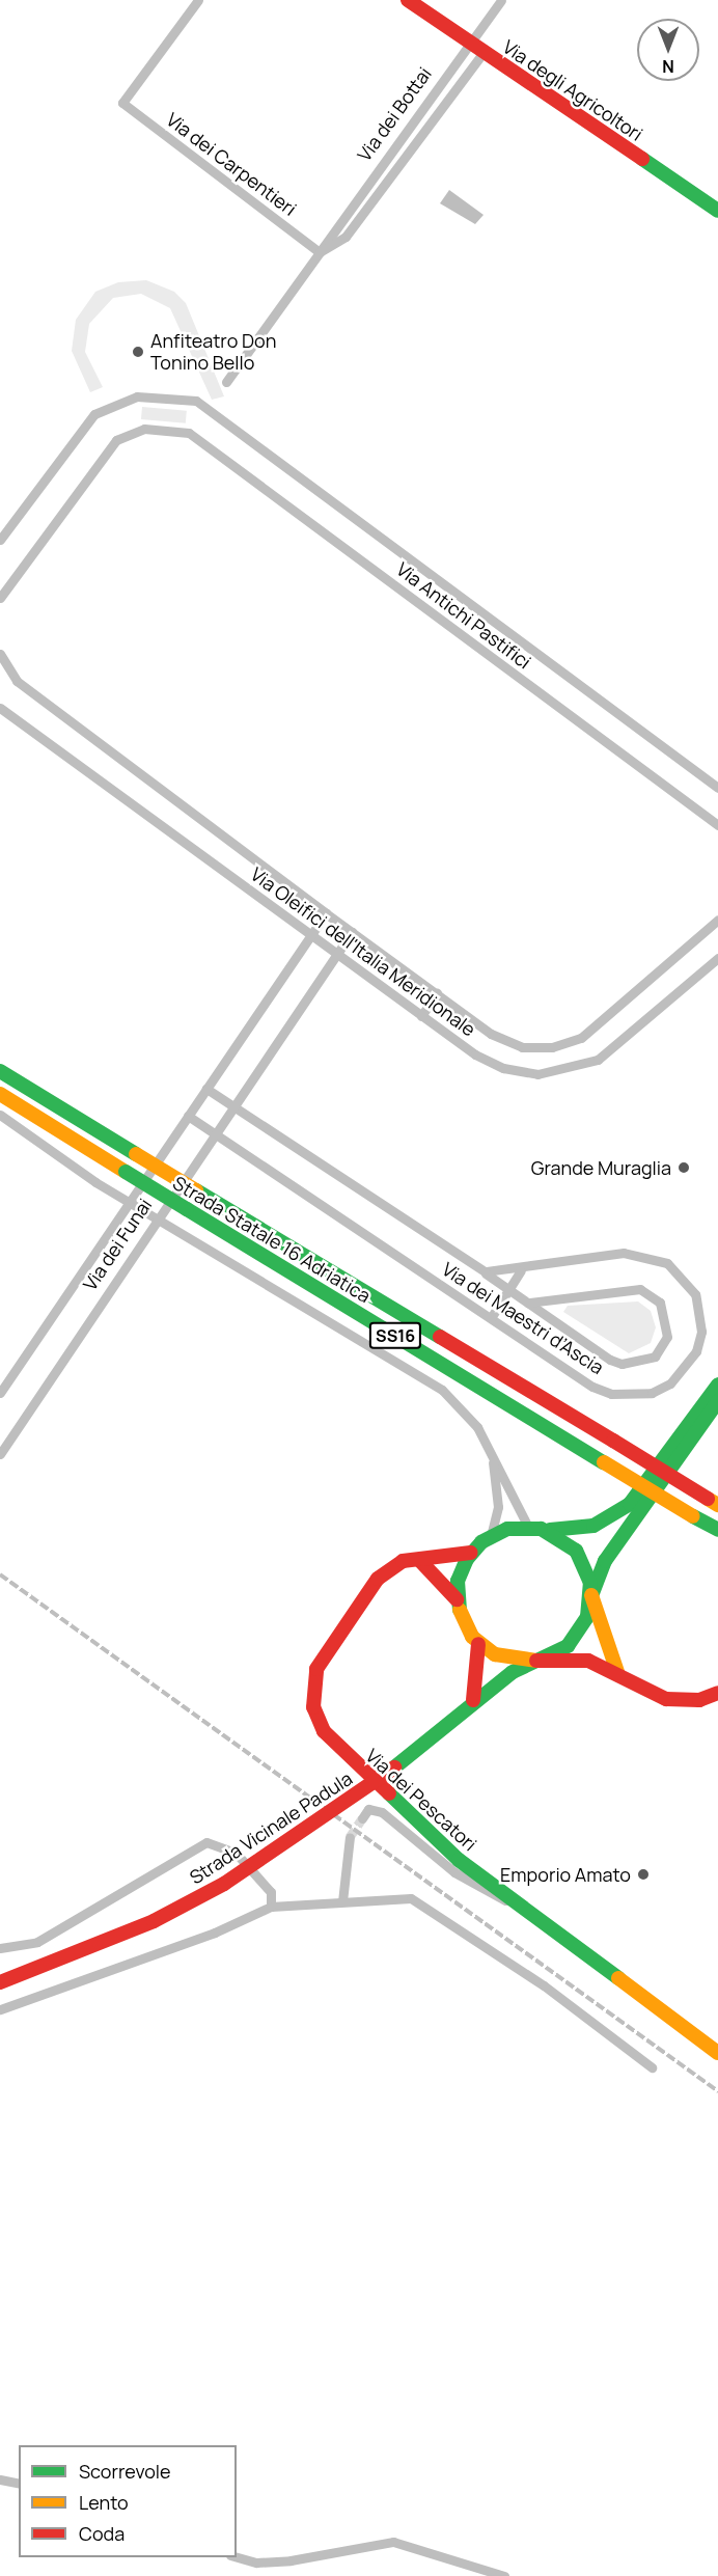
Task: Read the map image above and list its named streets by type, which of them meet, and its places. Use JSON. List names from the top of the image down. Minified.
{"streets":{"main road":["Via degli Agricoltori","Strada Statale 16 Adriatica","SS16","Via dei Pescatori","Strada Vicinale Padula"],"street":["Via dei Bottai","Via dei Carpentieri","Via Antichi Pastifici","Via Oleifici dell'Italia Meridionale","Via dei Funai","Via dei Maestri d’Ascia"]},"crossings":[["Via degli Agricoltori","Via dei Bottai"],["Via dei Bottai","Via dei Carpentieri"],["Via Oleifici dell'Italia Meridionale","Via dei Funai"],["Via dei Funai","Via dei Maestri d’Ascia"],["Via dei Pescatori","Strada Vicinale Padula"]],"places":["Anfiteatro Don Tonino Bello","Grande Muraglia","Emporio Amato"],"legend":["Scorrevole","Lento","Coda"],"north":"bottom"}
